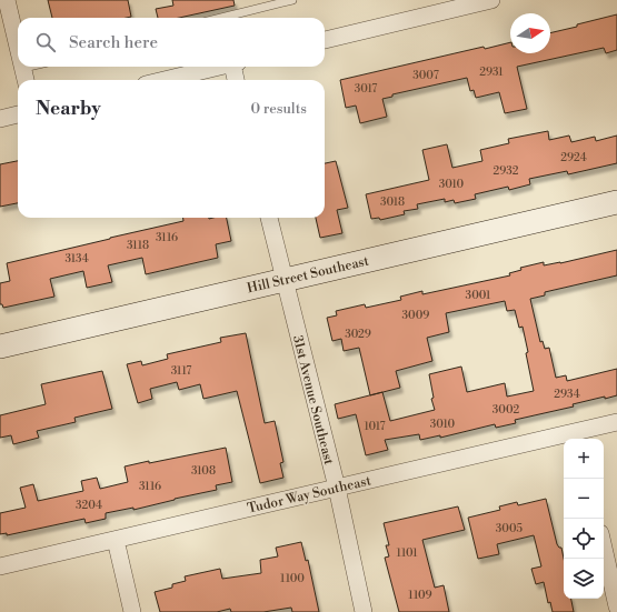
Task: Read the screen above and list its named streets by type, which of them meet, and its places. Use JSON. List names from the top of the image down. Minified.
{"streets":{"street":["Hill Street Southeast","31st Avenue Southeast","Tudor Way Southeast"]},"crossings":[["Hill Street Southeast","31st Avenue Southeast"],["31st Avenue Southeast","Tudor Way Southeast"]],"house_numbers":["2931","3007","3017","2924","2932","3010","3018","3116","3118","3134","3001","3009","3029","3117","2934","3002","3010","1017","3108","3116","3204","3005","1101","1100","1109"],"north":"right","page":{"search":"Search here","heading":["Nearby","0 results"],"map_buttons":["+","−"]}}
